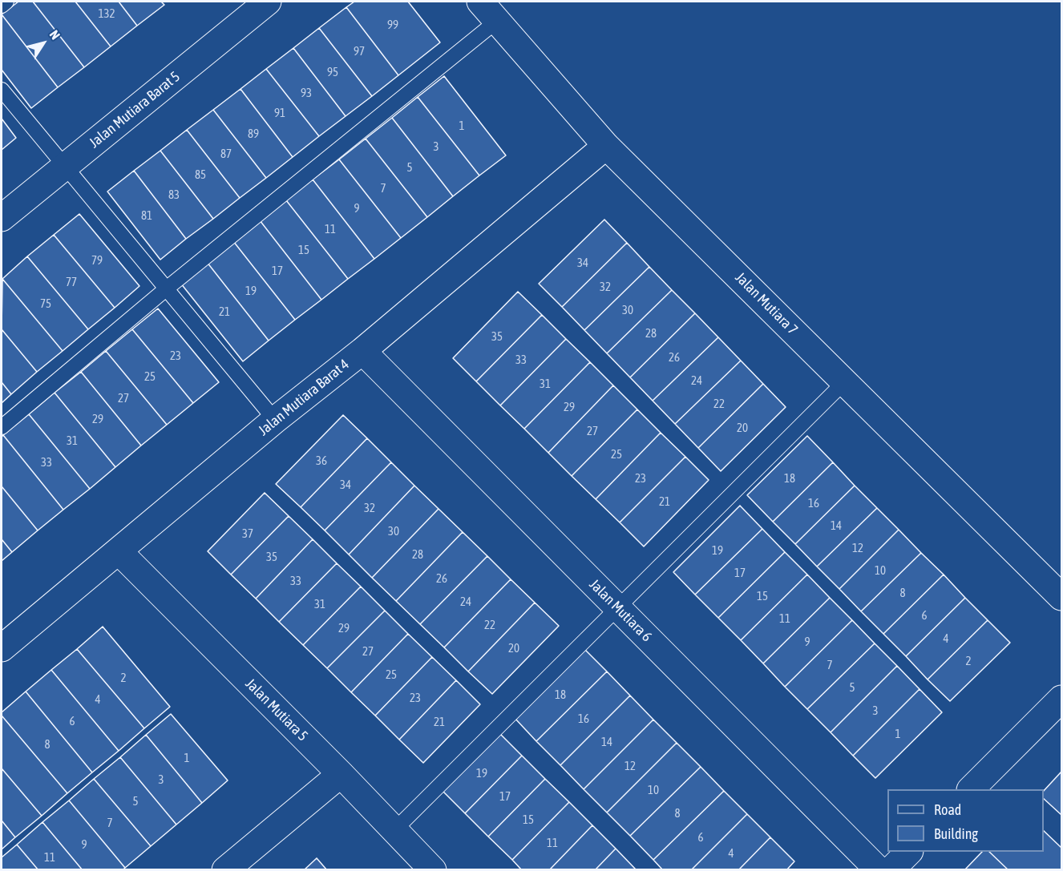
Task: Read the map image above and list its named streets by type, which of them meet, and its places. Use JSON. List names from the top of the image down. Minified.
{"streets":{"street":["Jalan Mutiara Barat 5","Jalan Mutiara 7","Jalan Mutiara Barat 4","Jalan Mutiara 6","Jalan Mutiara 5"]},"crossings":[["Jalan Mutiara 7","Jalan Mutiara Barat 4"],["Jalan Mutiara Barat 4","Jalan Mutiara 6"],["Jalan Mutiara Barat 4","Jalan Mutiara 5"]],"house_numbers":["132","99","97","95","93","91","1","89","3","87","5","85","7","83","9","81","11","15","79","34","17","77","32","19","75","30","21","28","35","23","26","33","25","24","31","27","22","29","29","20","27","31","25","36","33","23","18","34","21","16","32","14","30","37","12","19","28","35","10","17","26","33","8","15","24","31","6","11","22","29","4","9","20","27","2","7","25","2","5","18","23","4","3","16","6","21","1","14","8","1","12","19","3","10","17","5","8","15","7","6","11","9","4","11"],"legend":["Road","Building"],"north":"top right"}
